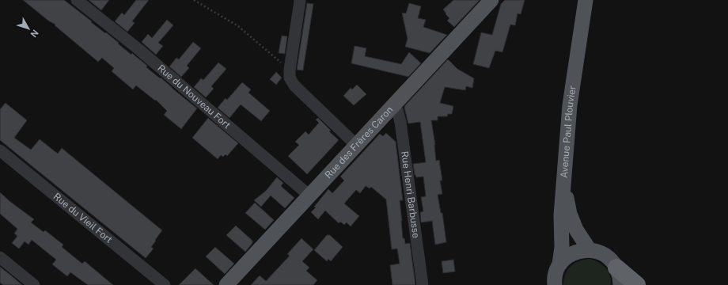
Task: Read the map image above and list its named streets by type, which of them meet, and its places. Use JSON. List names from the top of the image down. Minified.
{"streets":{"main road":["Avenue Paul Plouvier","Rue des Frères Caron"],"street":["Rue du Nouveau Fort","Rue Henri Barbusse","Rue du Vieil Fort"]},"crossings":[["Rue du Nouveau Fort","Rue des Frères Caron"],["Rue des Frères Caron","Rue Henri Barbusse"]],"north":"bottom right"}
